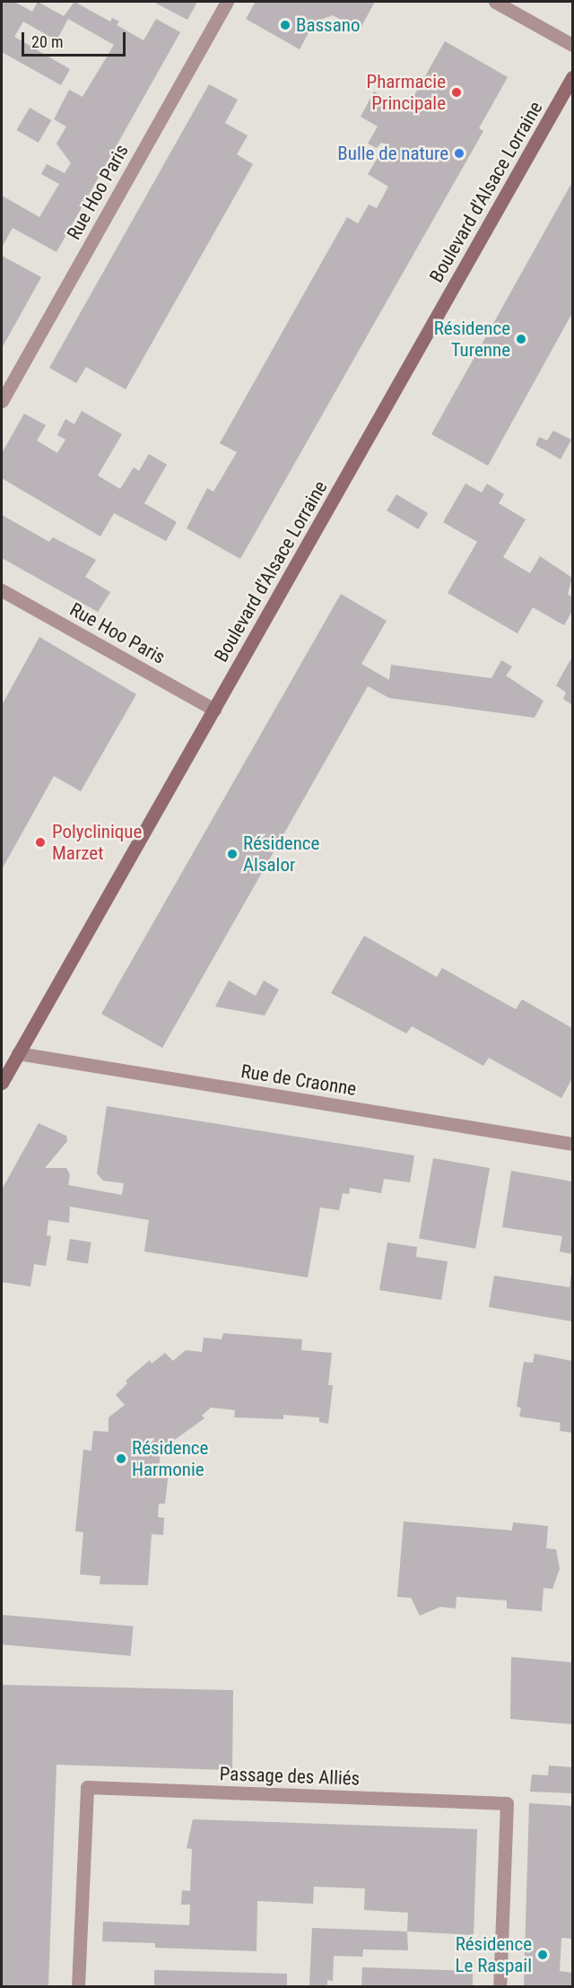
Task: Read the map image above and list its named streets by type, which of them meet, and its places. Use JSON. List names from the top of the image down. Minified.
{"streets":{"main road":["Boulevard d'Alsace Lorraine"],"street":["Rue Hoo Paris","Rue de Craonne","Passage des Alliés"]},"crossings":[["Rue Hoo Paris","Boulevard d'Alsace Lorraine"],["Boulevard d'Alsace Lorraine","Rue de Craonne"]],"places":["Bassano","Pharmacie Principale","Bulle de nature","Résidence Turenne","Polyclinique Marzet","Résidence Alsalor","Résidence Harmonie","Résidence Le Raspail"],"scale_bar":"20 m"}
